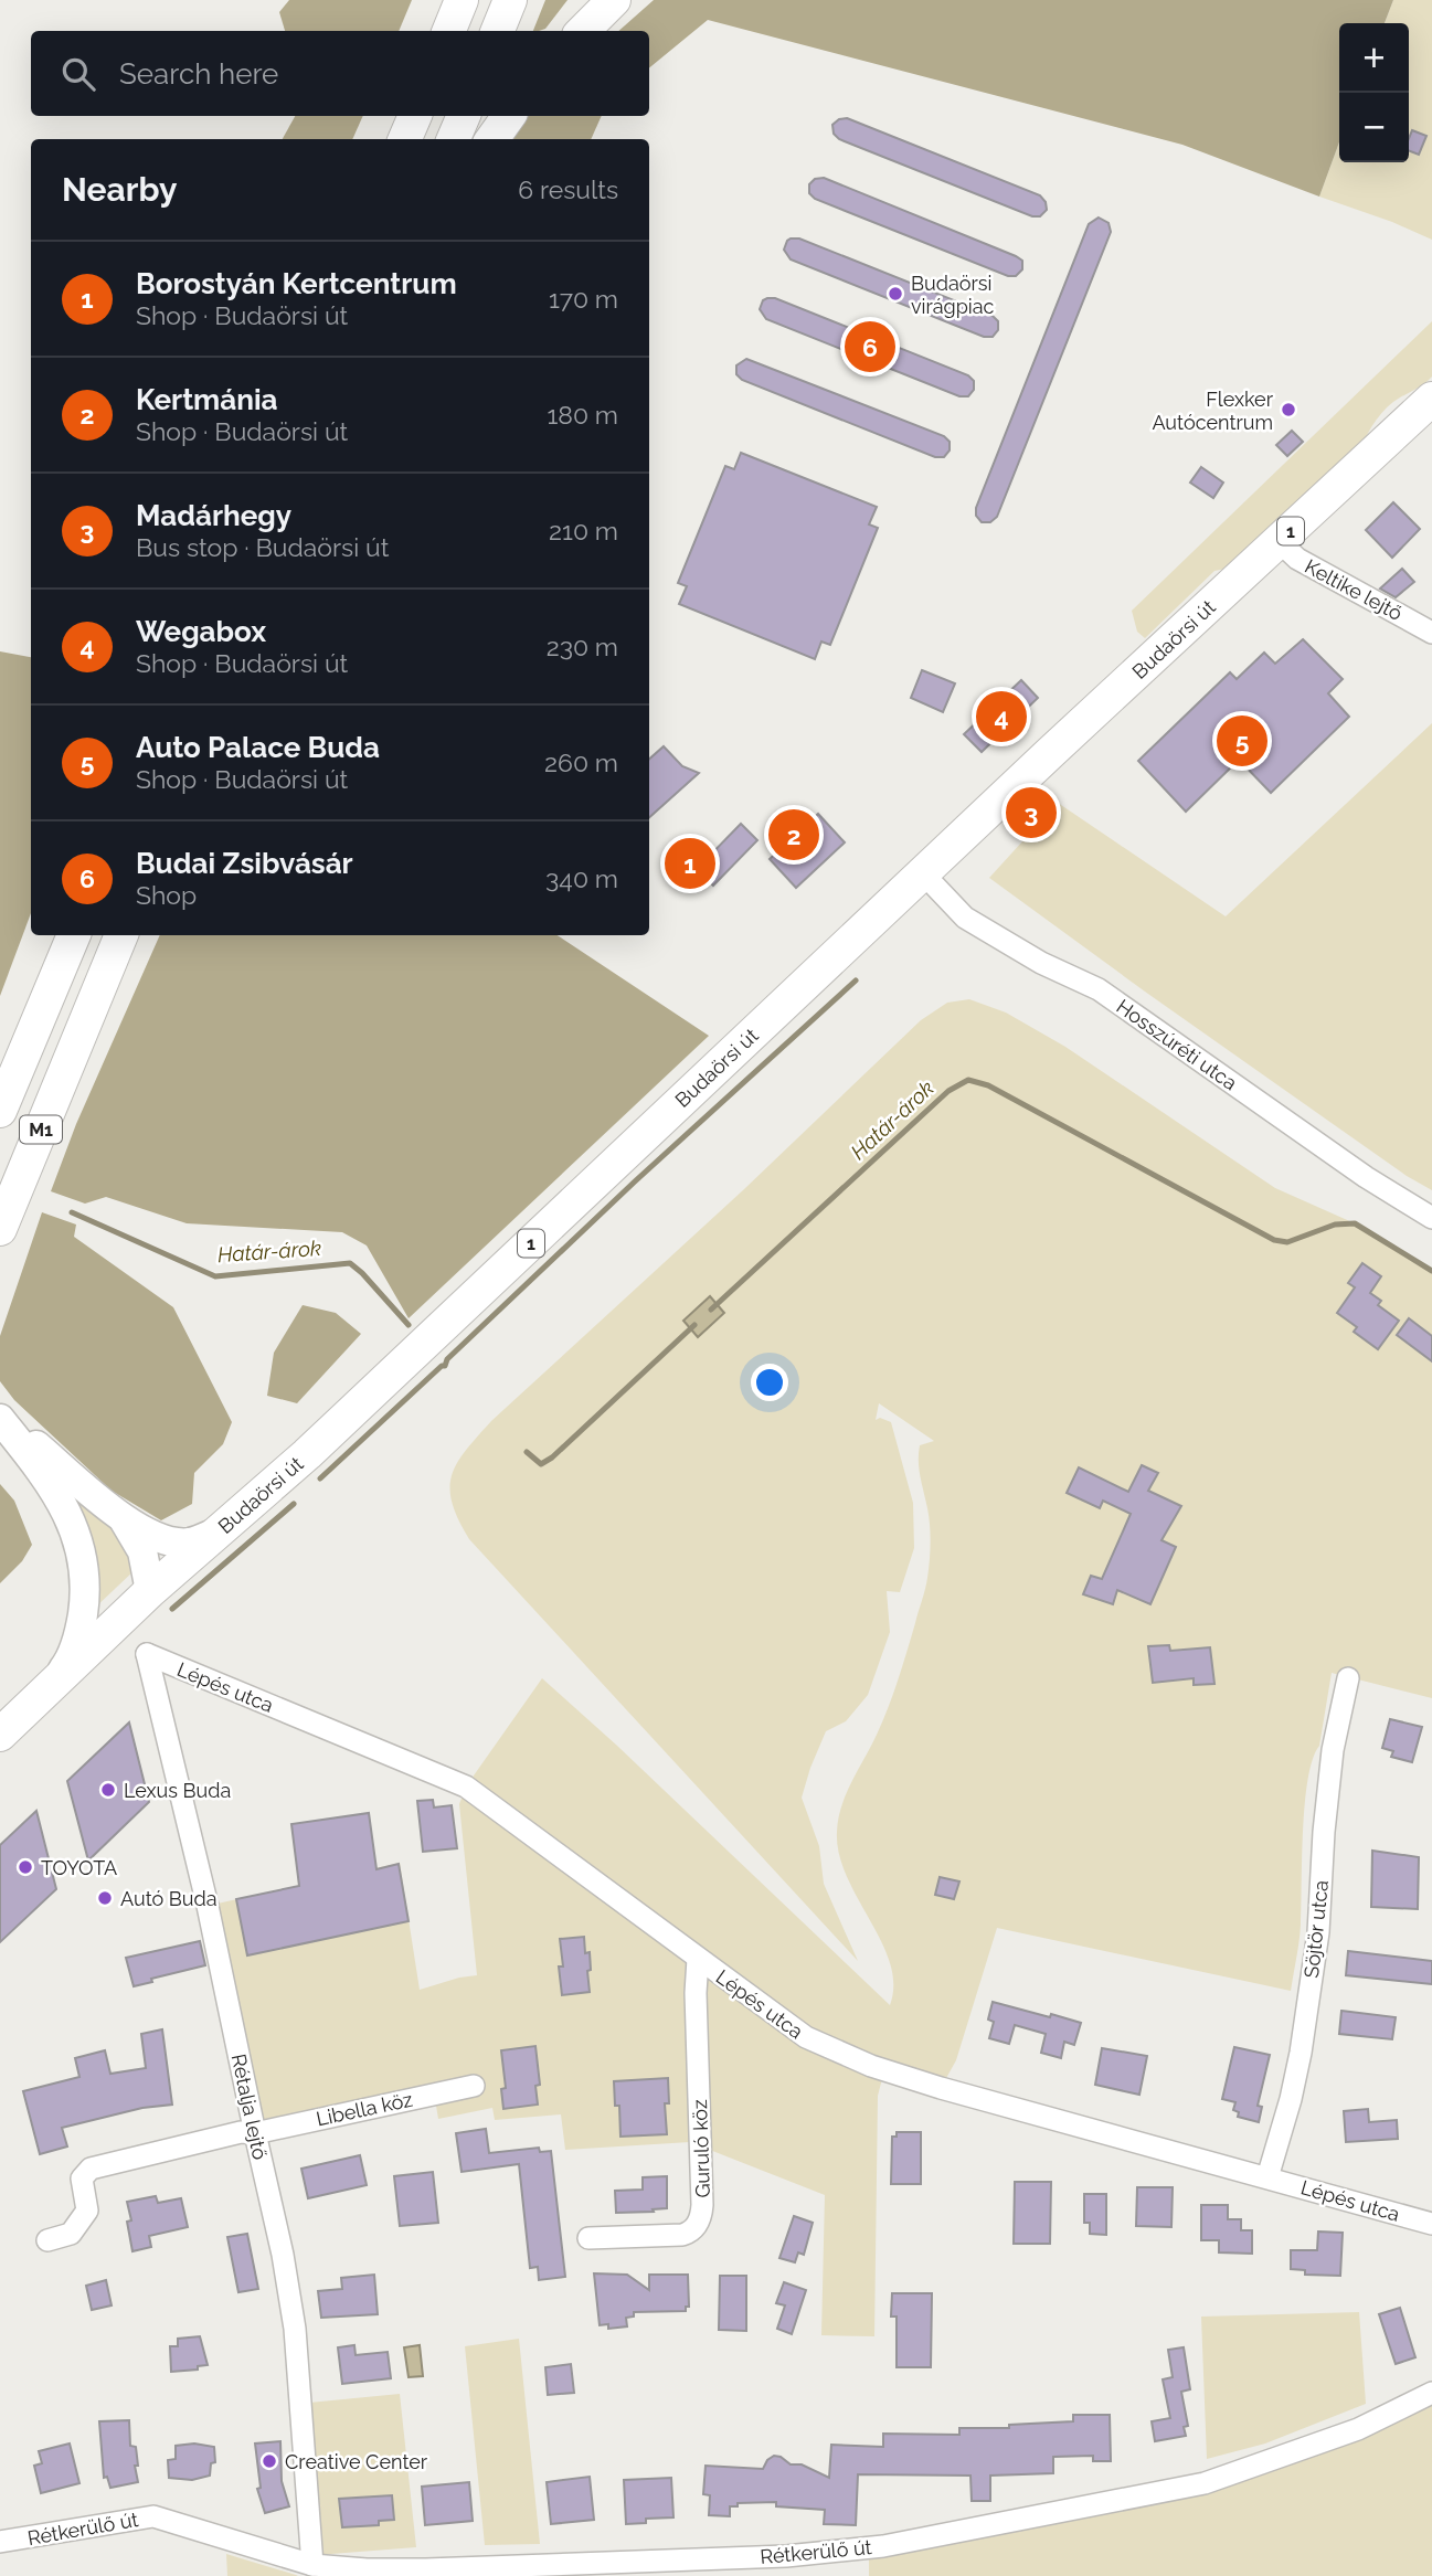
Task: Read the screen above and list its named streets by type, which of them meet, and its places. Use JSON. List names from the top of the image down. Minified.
{"streets":{"main road":["1","Budaörsi út","M1"],"street":["Keltike lejtő","Hosszúréti utca","Lépés utca","Söjtör utca","Rétalja lejtő","Libella köz","Guruló köz","Rétkerülő út"]},"crossings":[["Keltike lejtő","Budaörsi út"],["Budaörsi út","Hosszúréti utca"],["Lépés utca","Söjtör utca"],["Lépés utca","Rétalja lejtő"],["Lépés utca","Guruló köz"],["Rétalja lejtő","Libella köz"],["Rétalja lejtő","Rétkerülő út"]],"water":["Határ-árok"],"places":["Budaörsi virágpiac","Flexker Autócentrum","Lexus Buda","TOYOTA","Autó Buda","Creative Center"],"page":{"map_buttons":["+","−"],"search":"Search here","heading":["Nearby","6 results"],"list":[{"mark":"1","name":"Borostyán Kertcentrum","note":"Shop · Budaörsi út","value":"170 m"},{"mark":"2","name":"Kertmánia","note":"Shop · Budaörsi út","value":"180 m"},{"mark":"3","name":"Madárhegy","note":"Bus stop · Budaörsi út","value":"210 m"},{"mark":"4","name":"Wegabox","note":"Shop · Budaörsi út","value":"230 m"},{"mark":"5","name":"Auto Palace Buda","note":"Shop · Budaörsi út","value":"260 m"},{"mark":"6","name":"Budai Zsibvásár","note":"Shop","value":"340 m"}],"pins":["6","4","5","3","2","1"]}}
